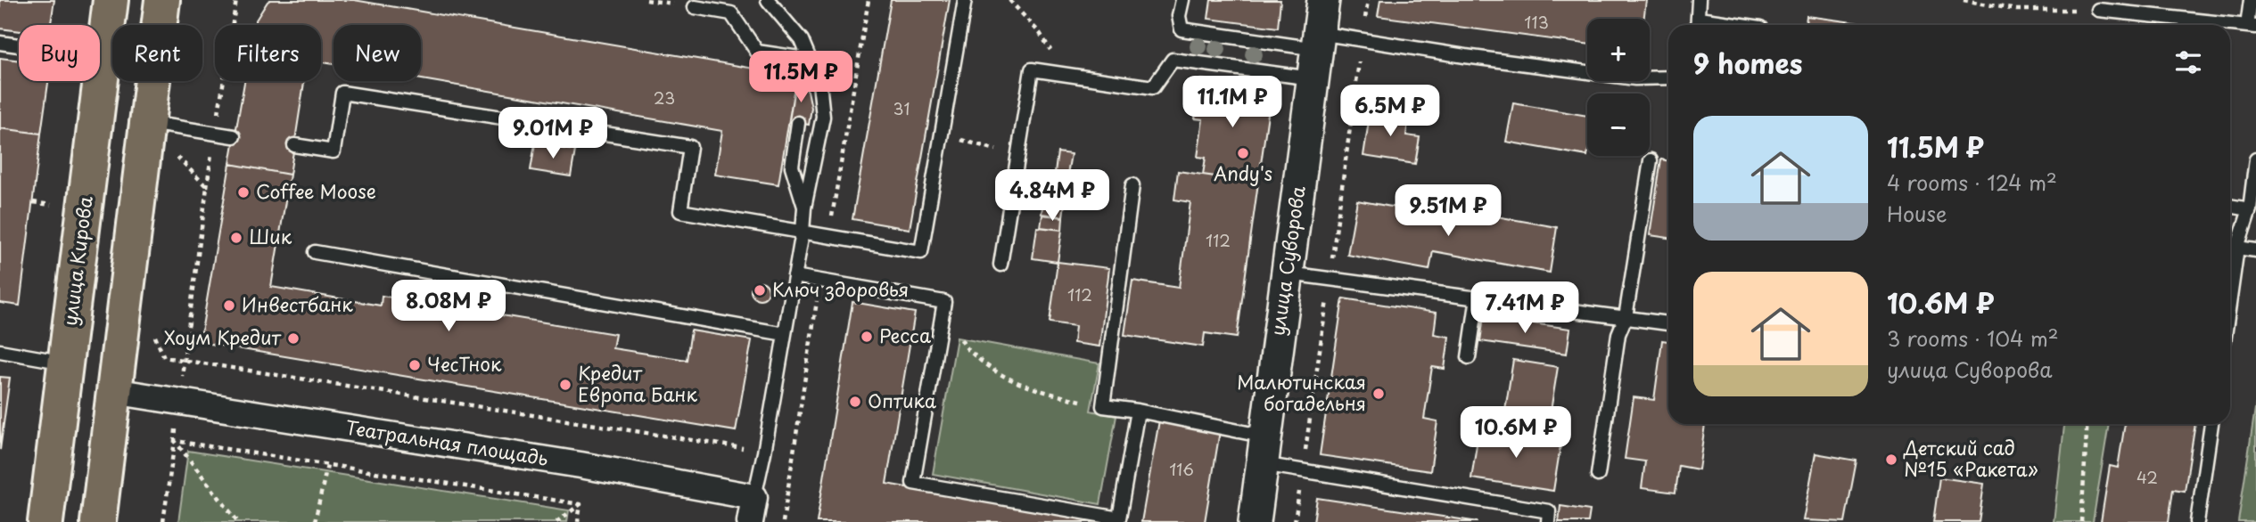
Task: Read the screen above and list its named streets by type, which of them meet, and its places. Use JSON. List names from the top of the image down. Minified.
{"streets":{"main road":["улица Кирова"],"street":["улица Суворова","Театральная площадь"]},"places":["Andy's","Coffee Moose","Шик","Ключ здоровья","Инвестбанк","Ресса","Хоум Кредит","ЧесТнок","Кредит Европа Банк","Малютинская богадельня","Оптика","Детский сад №15 «Ракета»"],"house_numbers":["113","23","31","112","112","116","42"],"page":{"map_buttons":["+","−"],"chip":["Buy","Rent","Filters","New"],"heading":"9 homes","price":["11.5M ₽","11.1M ₽","6.5M ₽","9.01M ₽","4.84M ₽","9.51M ₽","8.08M ₽","7.41M ₽","10.6M ₽"],"list":[{"name":"11.5M ₽","note":"4 rooms · 124 m² · House"},{"name":"10.6M ₽","note":"3 rooms · 104 m² · улица Суворова"}]}}
